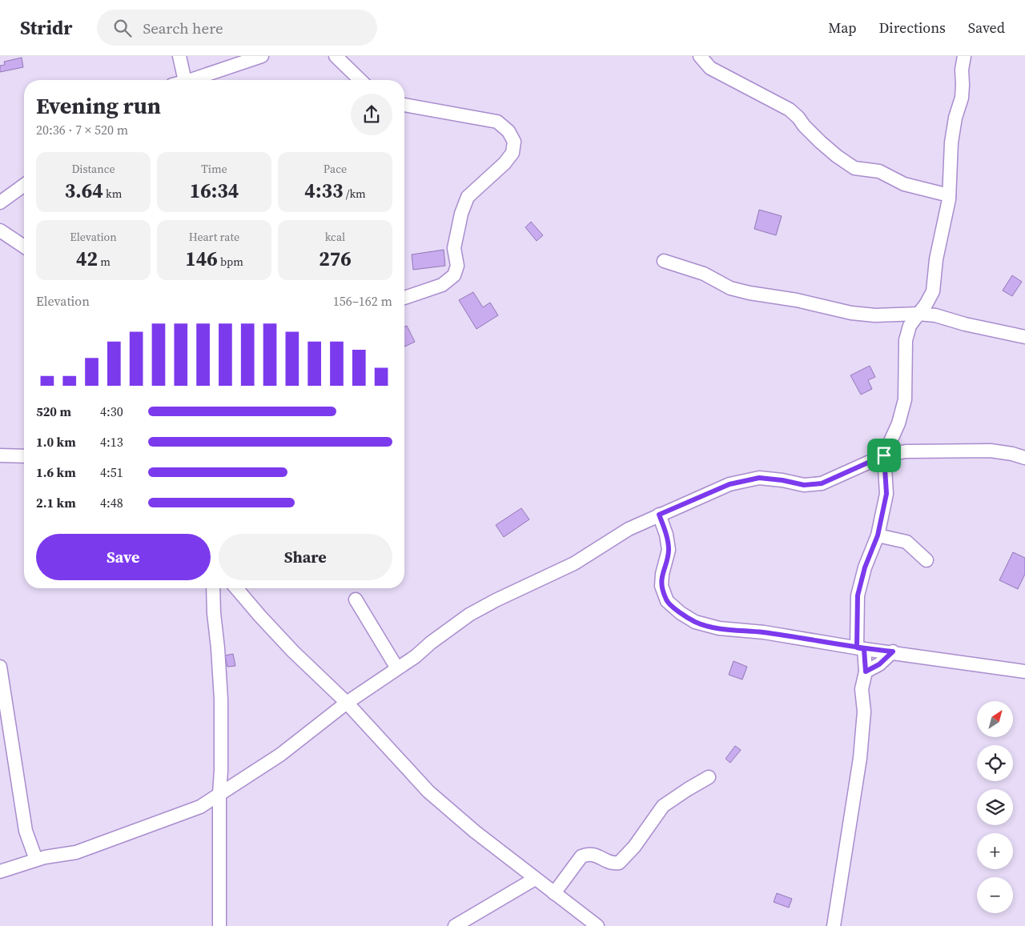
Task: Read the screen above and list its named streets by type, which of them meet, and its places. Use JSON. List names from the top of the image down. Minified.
{"north":"top right","page":{"header":"Stridr","search":"Search here","nav":["Map","Directions","Saved"],"heading":["Evening run","20:36 · 7 × 520 m"],"stats":[["Distance","3.64 km"],["Time","16:34"],["Pace","4:33 /km"],["Elevation","42 m"],["Heart rate","146 bpm"],["kcal","276"]],"chart":["Elevation","156–162 m"],"list":[{"name":"520 m","note":"4:30"},{"name":"1.0 km","note":"4:13"},{"name":"1.6 km","note":"4:51"},{"name":"2.1 km","note":"4:48"}],"buttons":["Save","Share"],"map_buttons":["+","−"]}}
